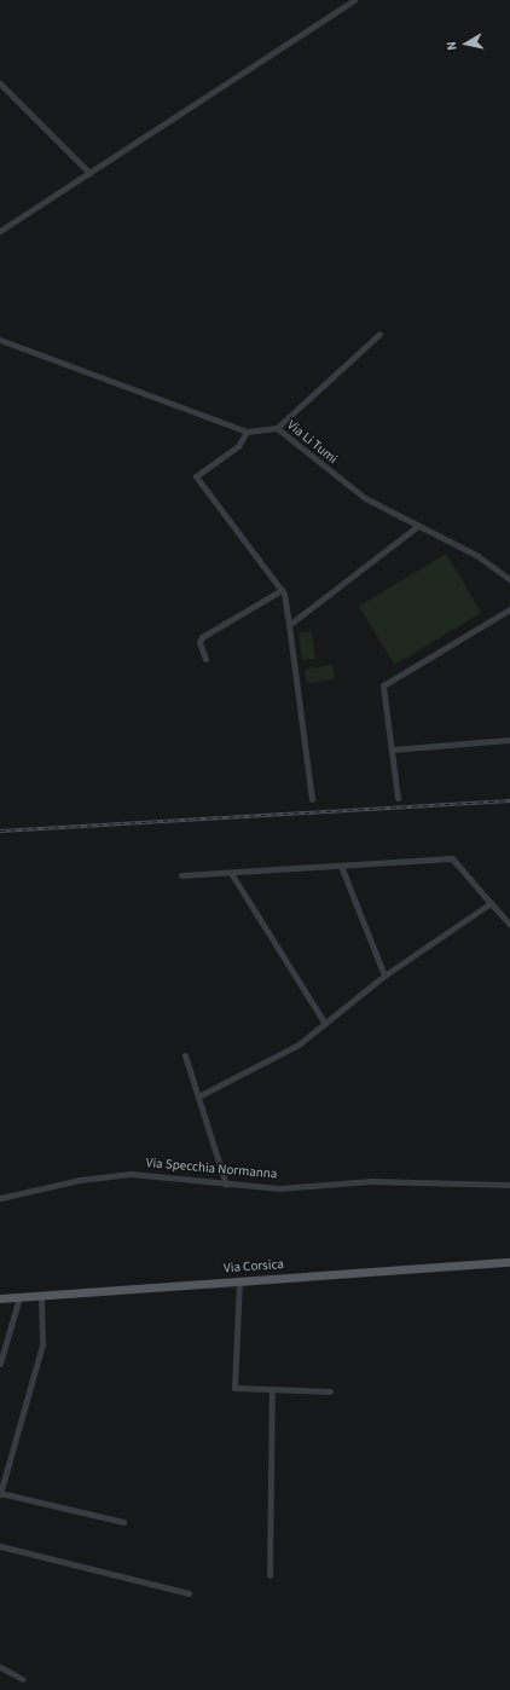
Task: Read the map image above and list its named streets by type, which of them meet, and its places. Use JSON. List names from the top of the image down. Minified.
{"streets":{"main road":["Via Corsica"],"street":["Via Li Tumi","Via Specchia Normanna"]},"north":"left"}
